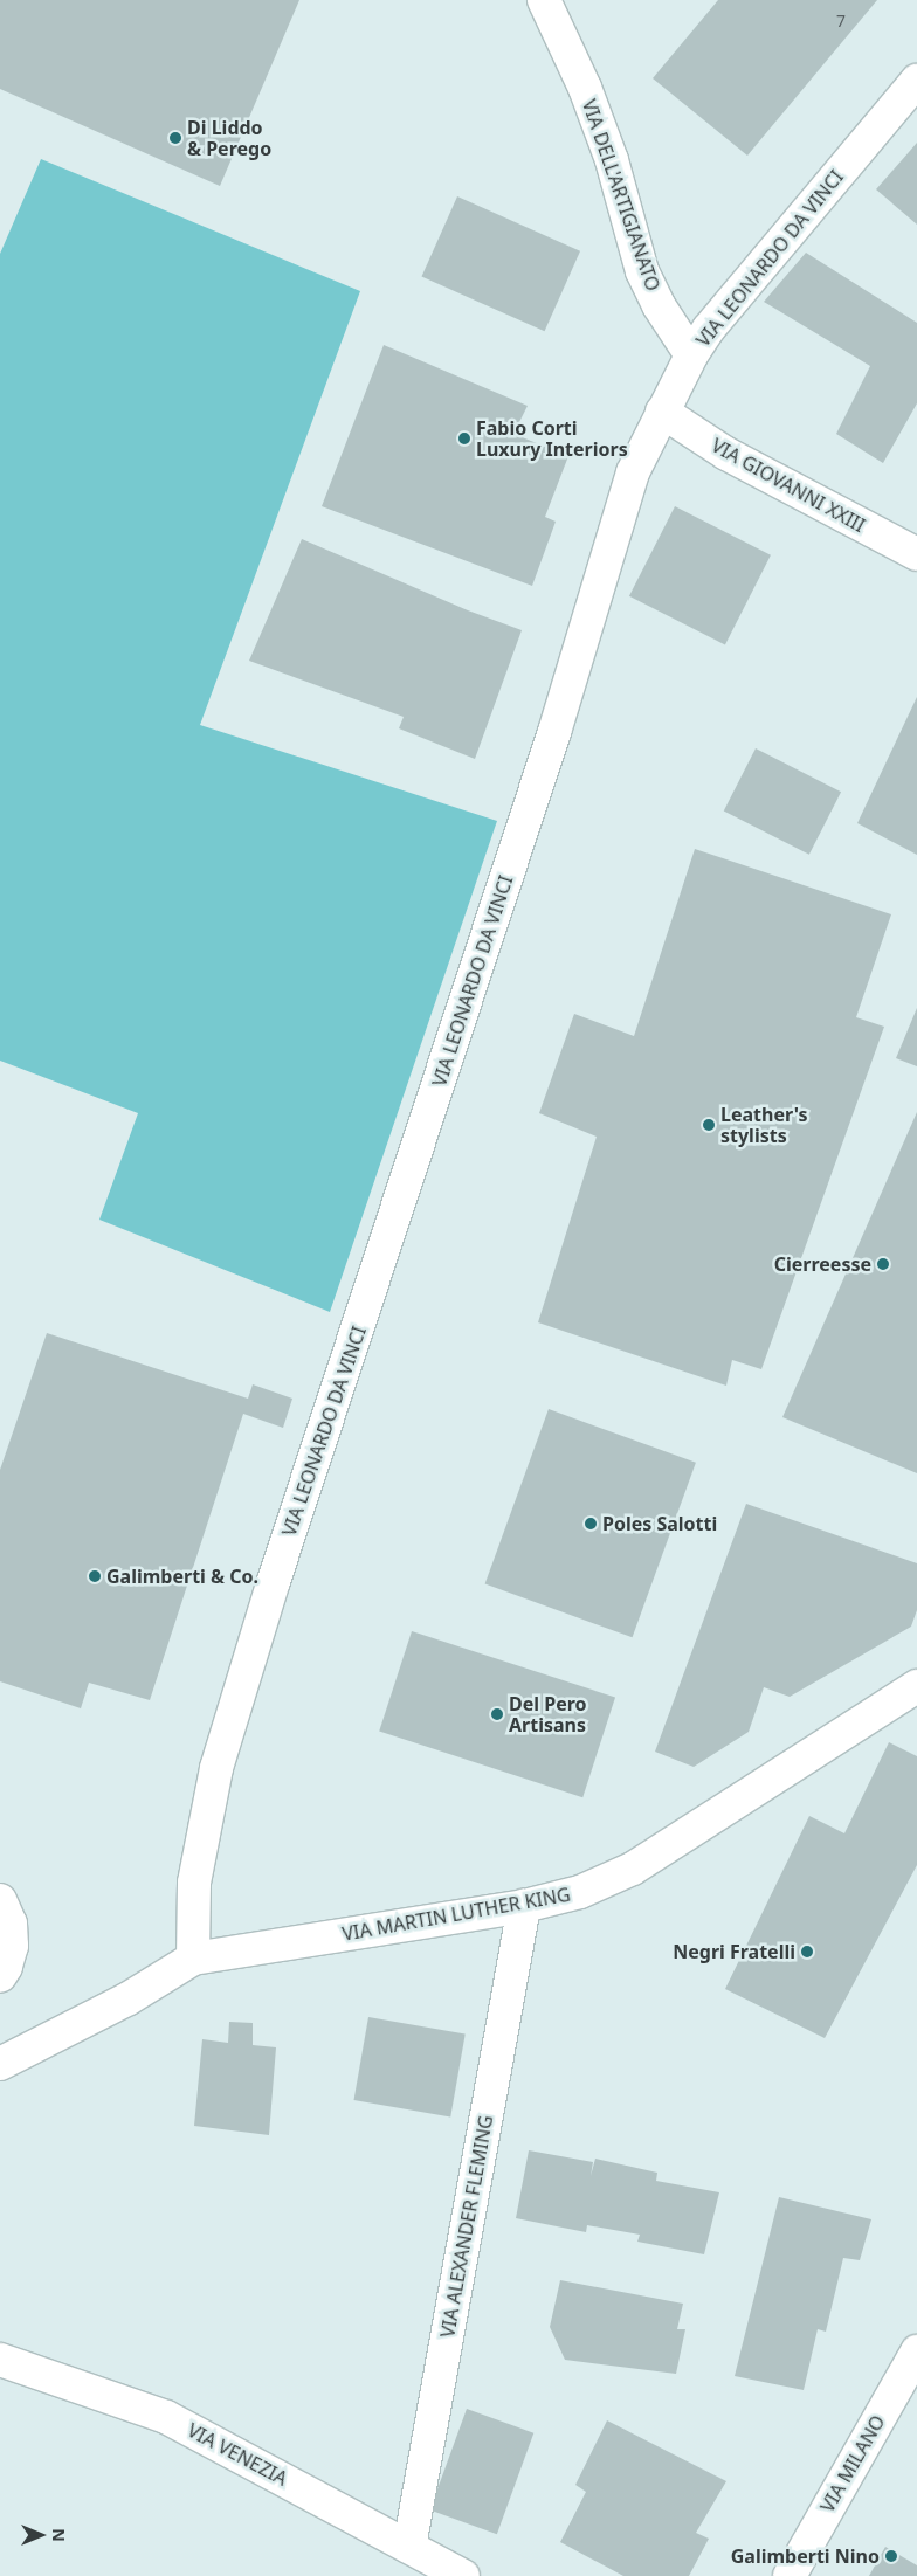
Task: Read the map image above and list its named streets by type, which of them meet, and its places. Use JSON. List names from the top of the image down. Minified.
{"streets":{"street":["VIA DELL'ARTIGIANATO","VIA LEONARDO DA VINCI","VIA GIOVANNI XXIII","VIA MARTIN LUTHER KING","VIA ALEXANDER FLEMING","VIA VENEZIA","VIA MILANO"]},"crossings":[["VIA DELL'ARTIGIANATO","VIA LEONARDO DA VINCI"],["VIA LEONARDO DA VINCI","VIA GIOVANNI XXIII"],["VIA LEONARDO DA VINCI","VIA MARTIN LUTHER KING"],["VIA MARTIN LUTHER KING","VIA ALEXANDER FLEMING"],["VIA ALEXANDER FLEMING","VIA VENEZIA"]],"places":["Di Liddo & Perego","Fabio Corti Luxury Interiors","Leather's stylists","Cierreesse","Poles Salotti","Galimberti & Co.","Del Pero Artisans","Negri Fratelli","Galimberti Nino"],"house_numbers":["7"],"north":"right"}
